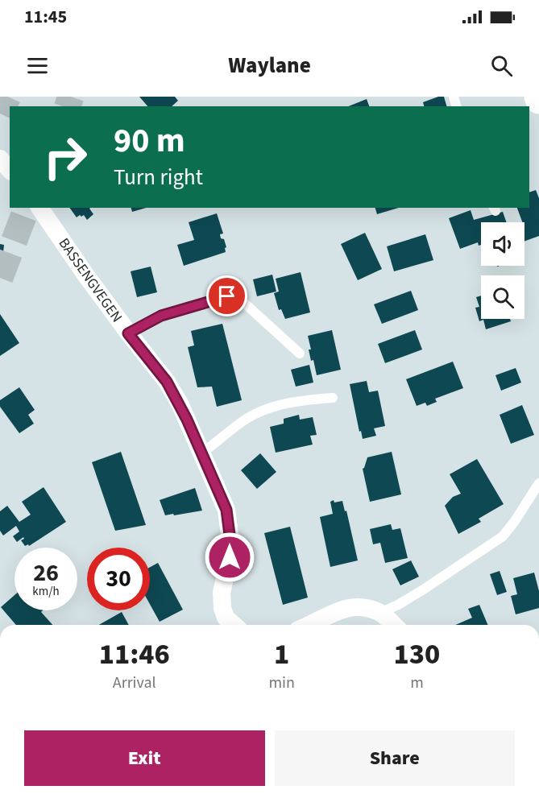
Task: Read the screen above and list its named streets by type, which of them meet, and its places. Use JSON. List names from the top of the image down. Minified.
{"streets":{"street":["BASSENGVEGEN"]},"page":{"status":"11:45","header":"Waylane","turn":["90 m","Turn right"],"speed":"26 km/h","limit":"30","eta":["11:46","Arrival","1","min","130","m"],"buttons":["Exit","Share"]}}
